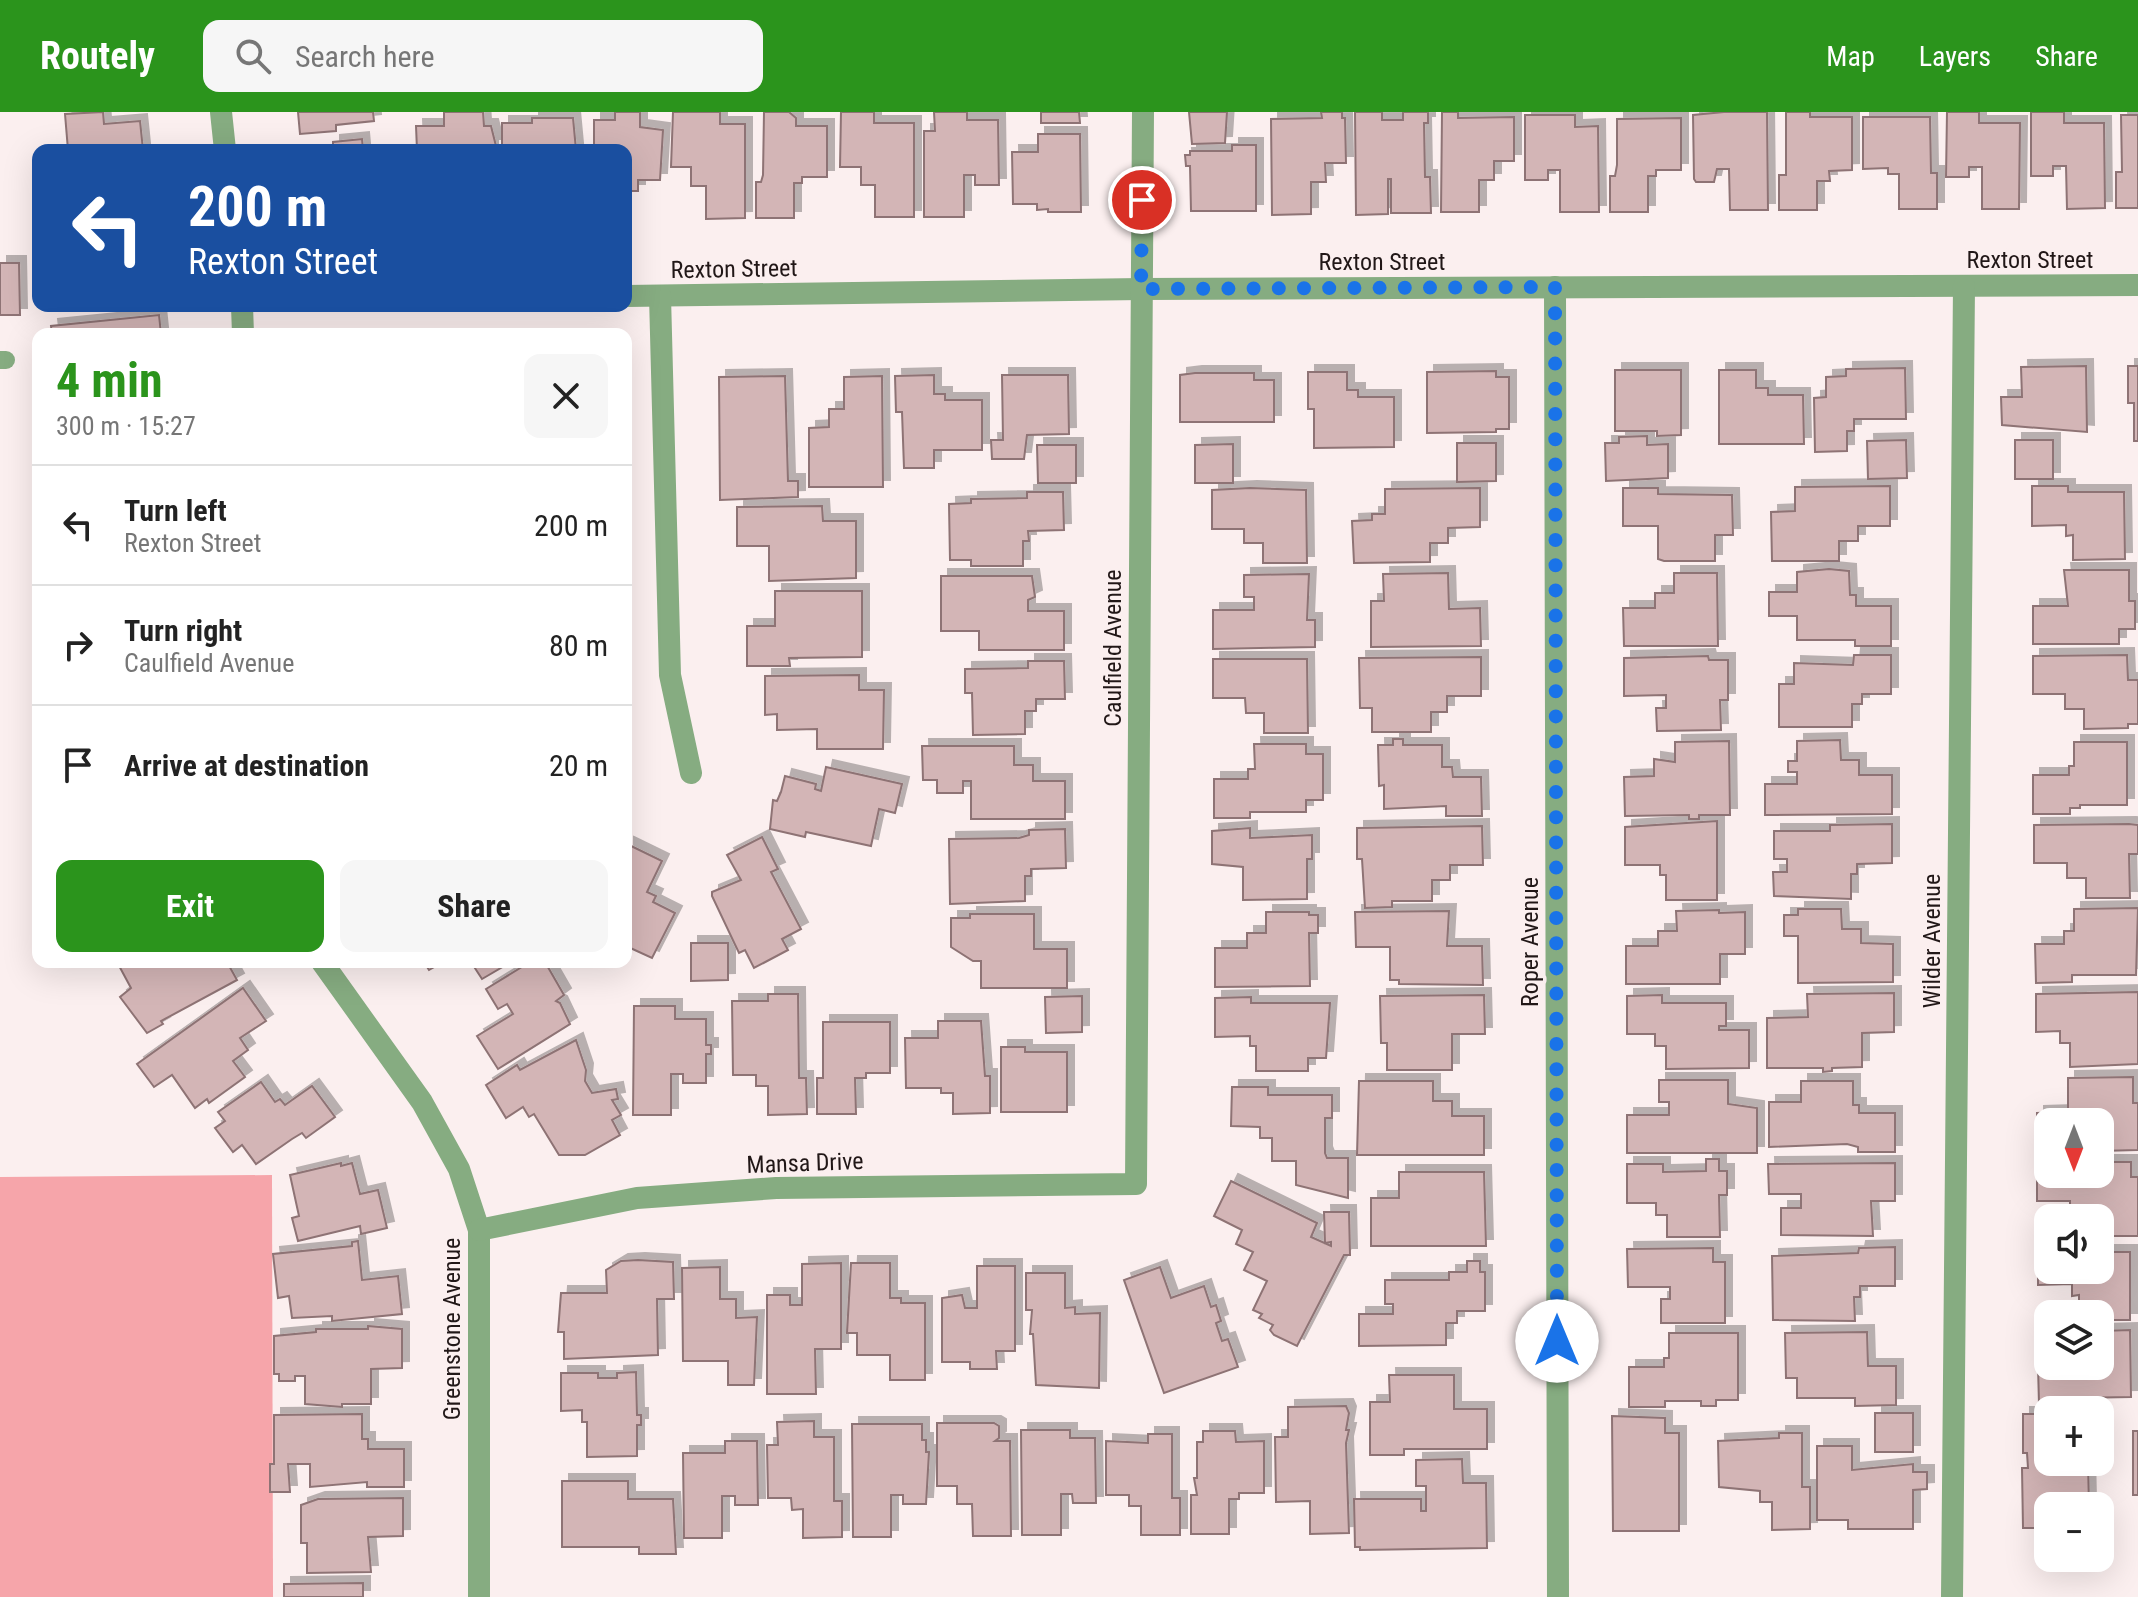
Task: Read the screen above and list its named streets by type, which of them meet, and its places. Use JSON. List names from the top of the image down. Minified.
{"streets":{"street":["Rexton Street","Caulfield Avenue","Wilder Avenue","Roper Avenue","Mansa Drive","Greenstone Avenue"]},"crossings":[["Rexton Street","Caulfield Avenue"],["Rexton Street","Wilder Avenue"],["Rexton Street","Roper Avenue"],["Caulfield Avenue","Mansa Drive"],["Mansa Drive","Greenstone Avenue"]],"north":"bottom","page":{"header":"Routely","search":"Search here","nav":["Map","Layers","Share"],"turn":["200 m","Rexton Street"],"heading":["4 min","300 m · 15:27"],"list":[{"name":"Turn left","note":"Rexton Street","value":"200 m"},{"name":"Turn right","note":"Caulfield Avenue","value":"80 m"},{"name":"Arrive at destination","value":"20 m"}],"buttons":["Exit","Share"],"map_buttons":["+","−"]}}
